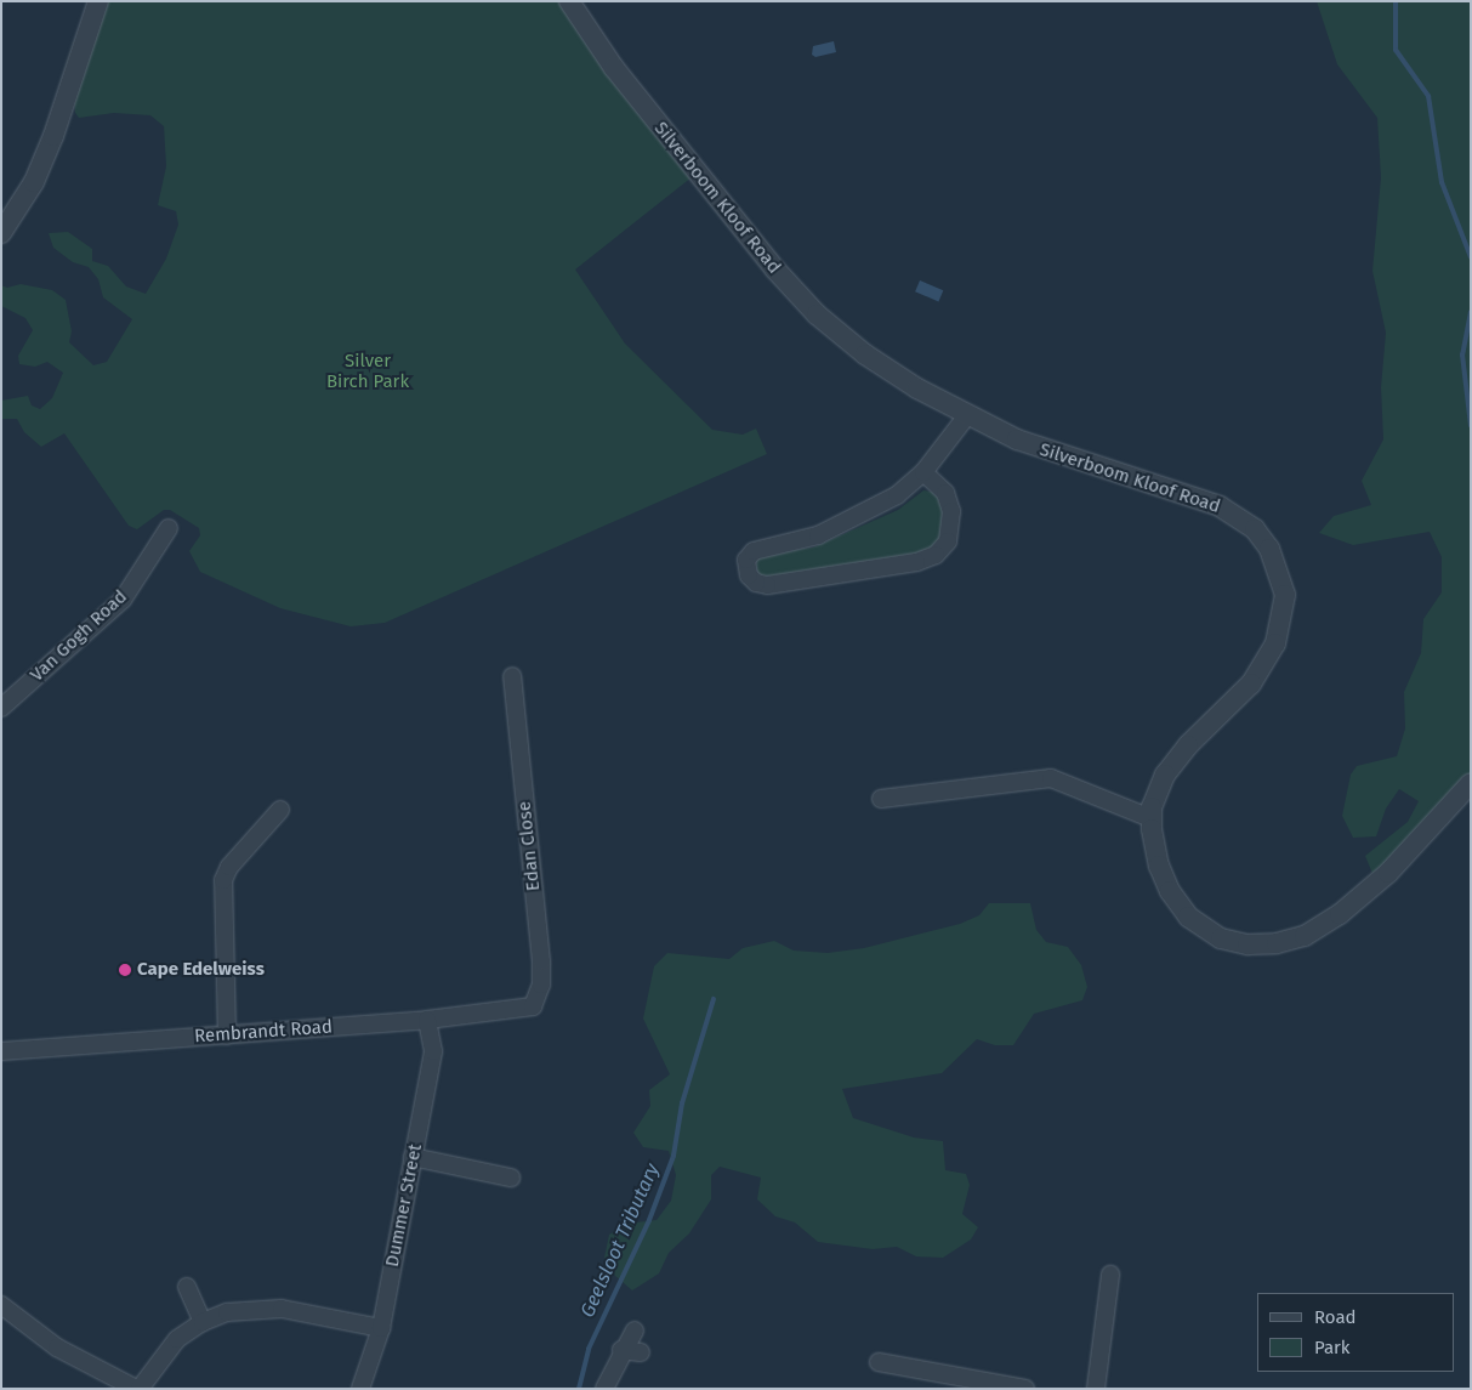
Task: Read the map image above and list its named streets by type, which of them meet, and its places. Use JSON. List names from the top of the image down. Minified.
{"streets":{"street":["Silverboom Kloof Road","Van Gogh Road","Edan Close","Rembrandt Road","Dummer Street"]},"crossings":[["Edan Close","Rembrandt Road"],["Rembrandt Road","Dummer Street"]],"water":["Geelsloot Tributary"],"parks":["Silver Birch Park"],"places":["Cape Edelweiss"],"legend":["Road","Park"]}
